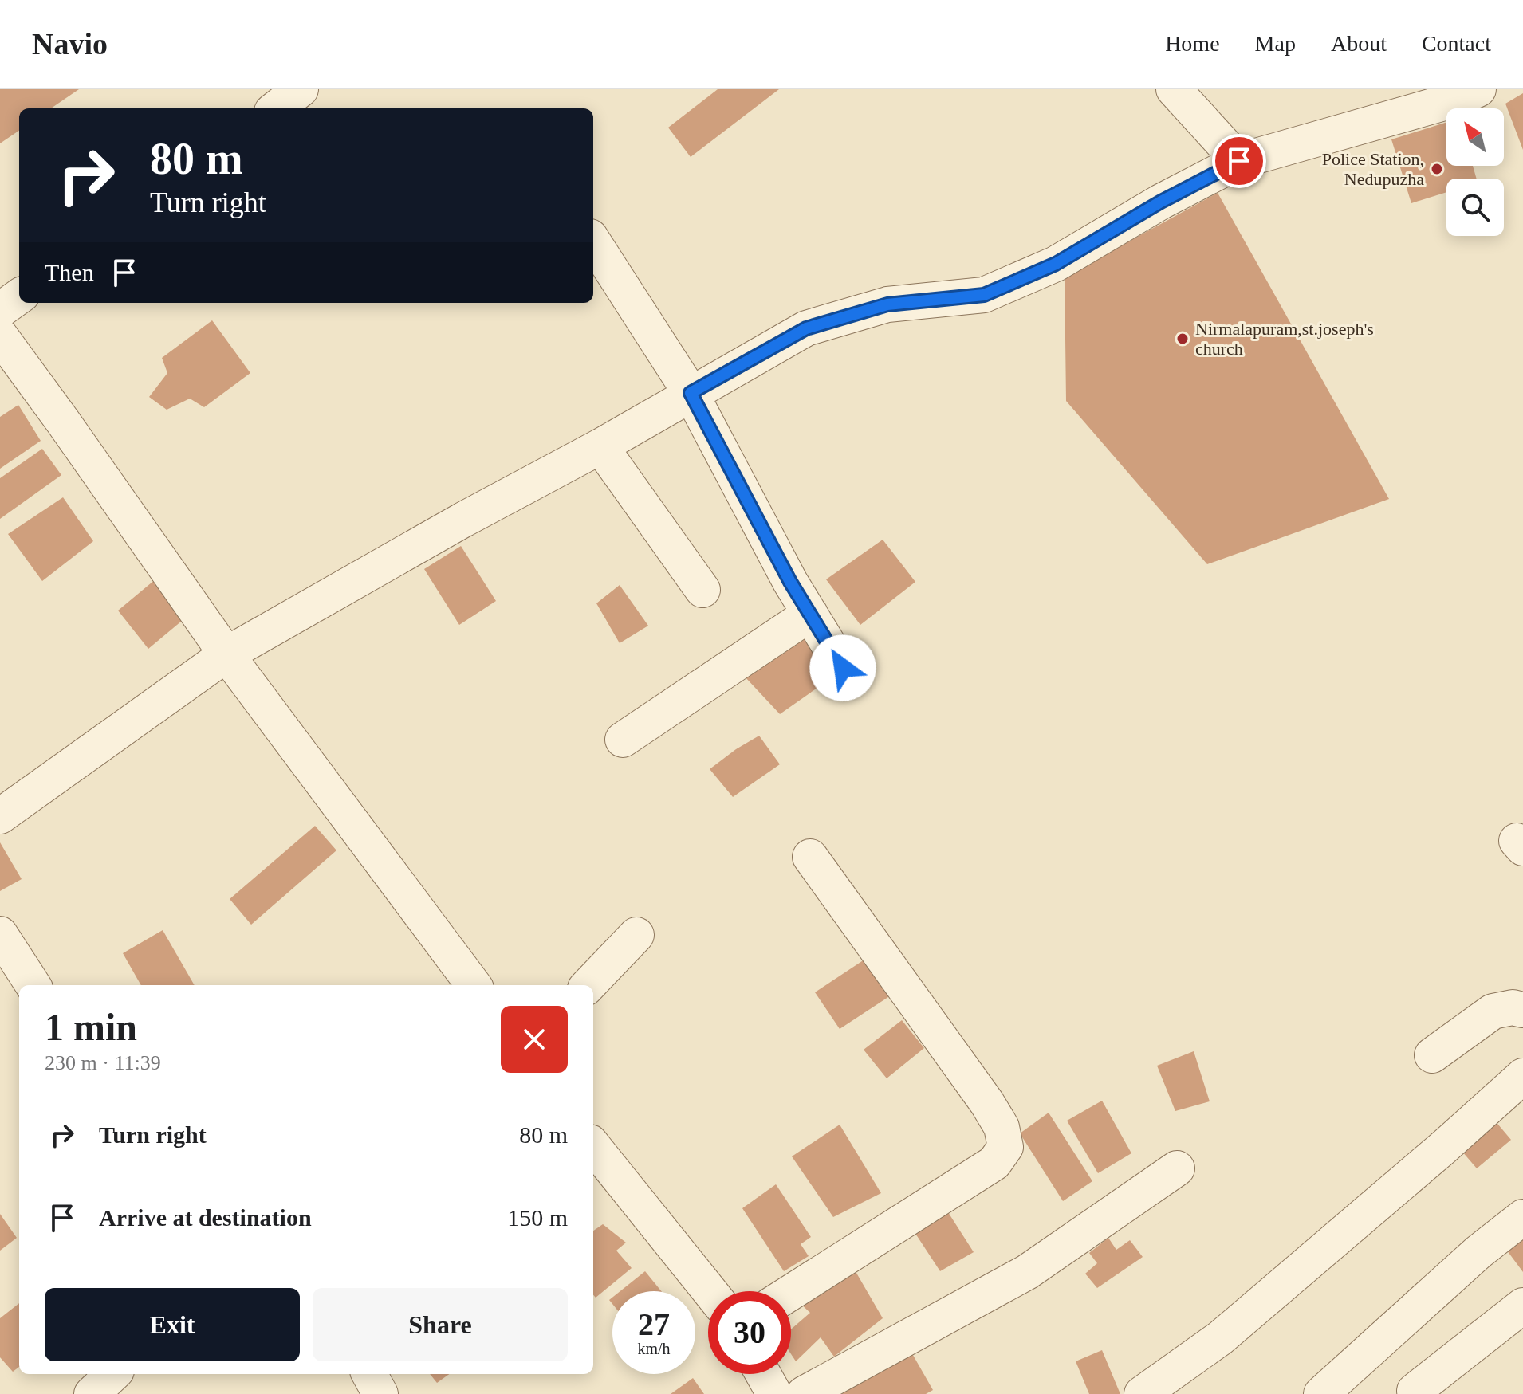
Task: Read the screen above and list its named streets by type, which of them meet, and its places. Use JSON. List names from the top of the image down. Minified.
{"places":["Police Station, Nedupuzha","Nirmalapuram,st.joseph's church"],"north":"top left","page":{"header":"Navio","nav":["Home","Map","About","Contact"],"turn":["80 m","Turn right"],"then":"Then","heading":["1 min","230 m · 11:39"],"list":[{"name":"Turn right","value":"80 m"},{"name":"Arrive at destination","value":"150 m"}],"buttons":["Exit","Share"],"speed":"27 km/h","limit":"30"}}
